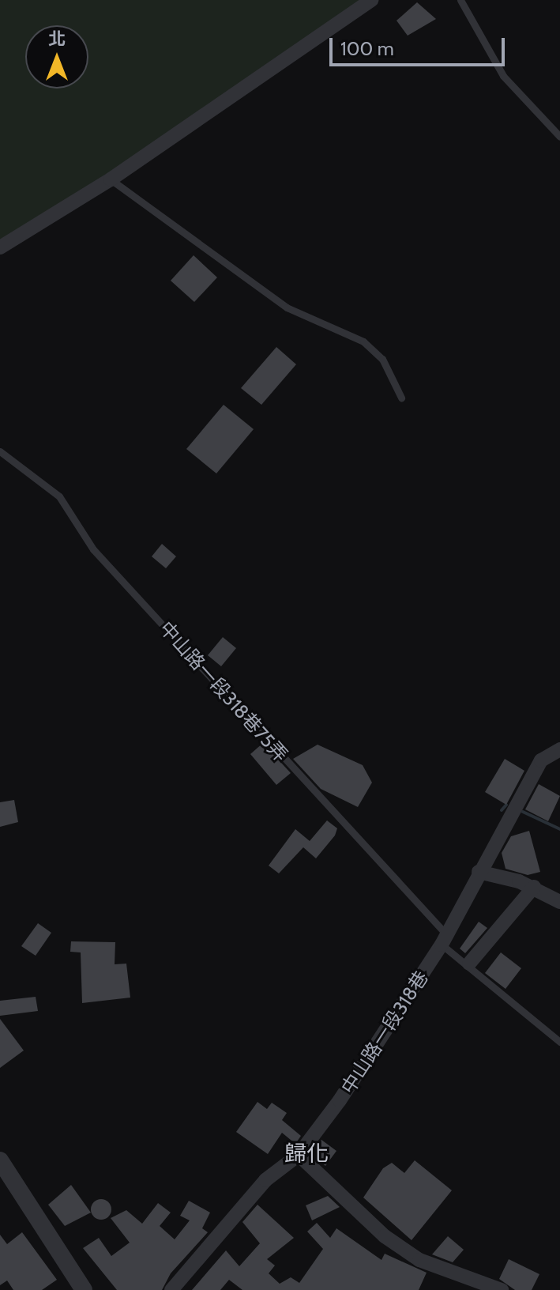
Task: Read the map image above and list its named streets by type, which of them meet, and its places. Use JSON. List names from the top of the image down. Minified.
{"streets":{"street":["中山路一段318巷"],"lane":["中山路一段318巷75弄"]},"crossings":[["中山路一段318巷75弄","中山路一段318巷"]],"districts":["歸化"],"scale_bar":"100 m","north":"top"}
